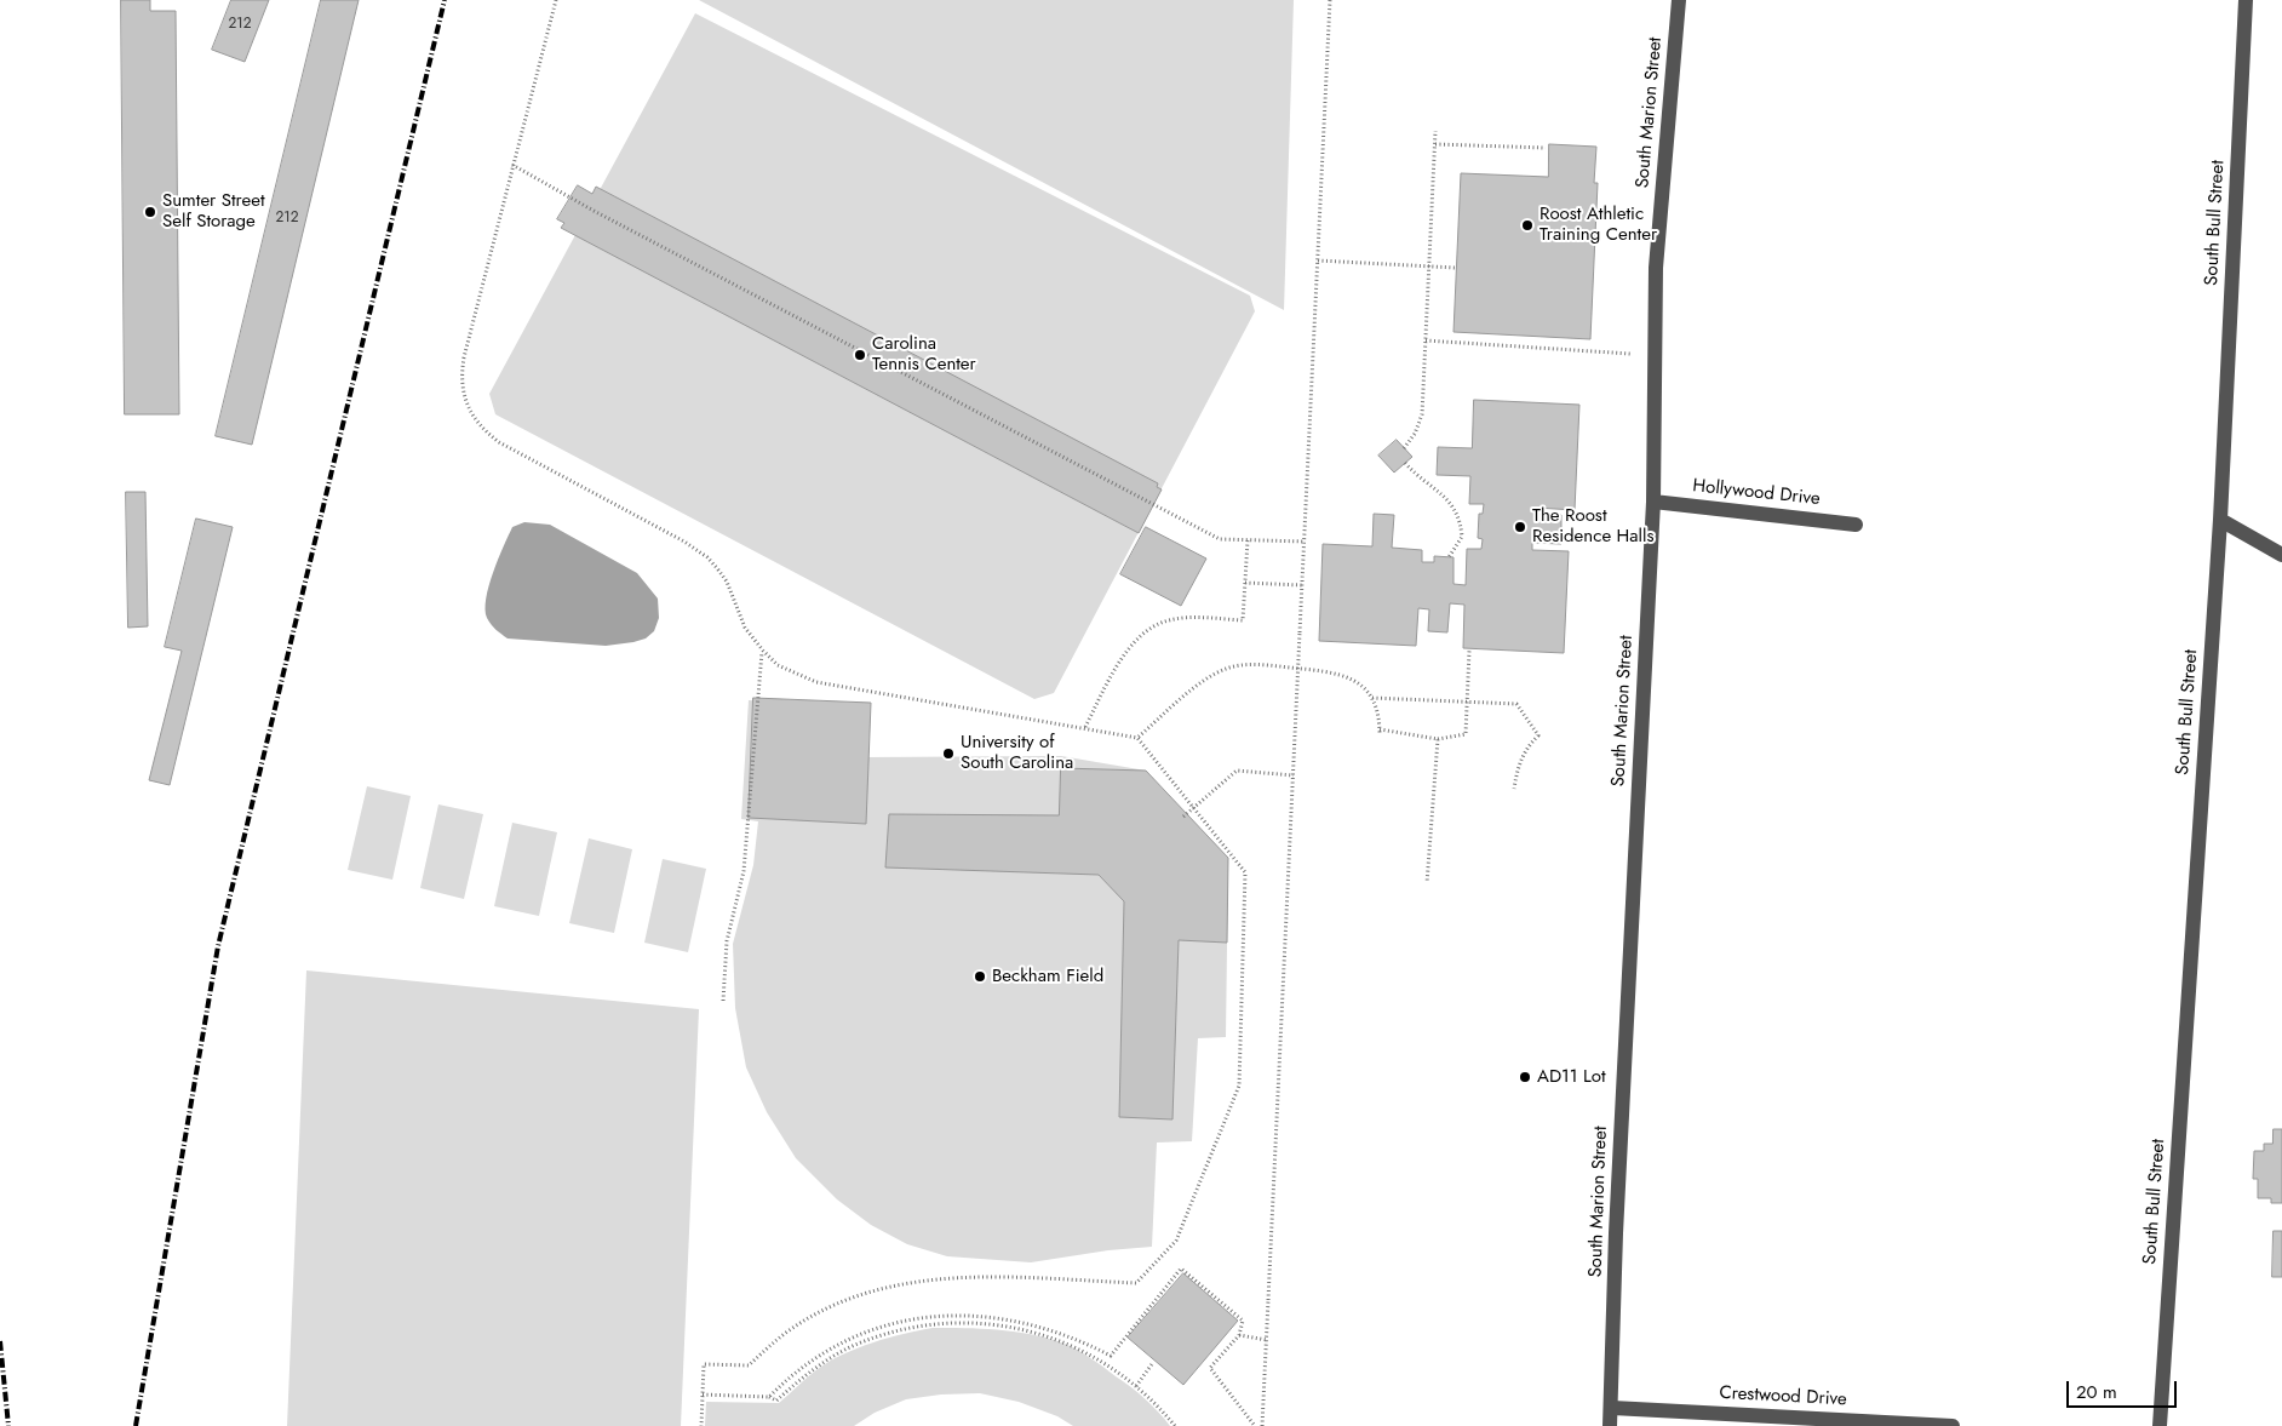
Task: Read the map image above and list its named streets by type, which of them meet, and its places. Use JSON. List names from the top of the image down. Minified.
{"streets":{"street":["South Marion Street","South Bull Street","Hollywood Drive","Crestwood Drive"]},"crossings":[["South Marion Street","Hollywood Drive"],["South Marion Street","Crestwood Drive"]],"places":["Sumter Street Self Storage","Roost Athletic Training Center","Carolina Tennis Center","The Roost Residence Halls","University of South Carolina","Beckham Field","AD11 Lot"],"house_numbers":["212","212"],"scale_bar":"20 m"}
